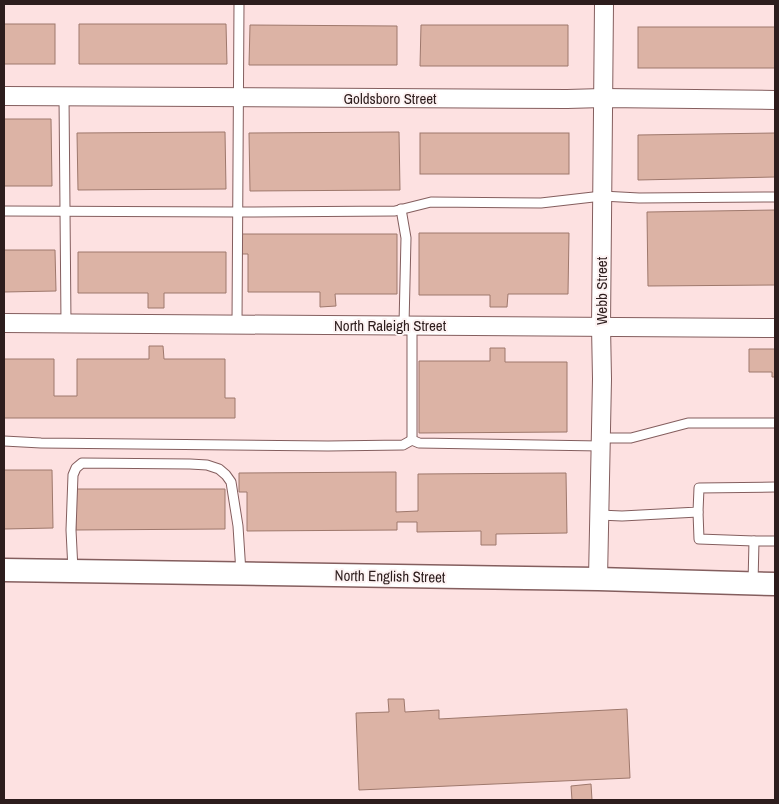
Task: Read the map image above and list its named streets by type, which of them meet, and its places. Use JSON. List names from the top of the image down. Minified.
{"streets":{"street":["Goldsboro Street","Webb Street","North Raleigh Street","North English Street"]},"crossings":[["Goldsboro Street","Webb Street"],["Webb Street","North Raleigh Street"],["Webb Street","North English Street"]]}
